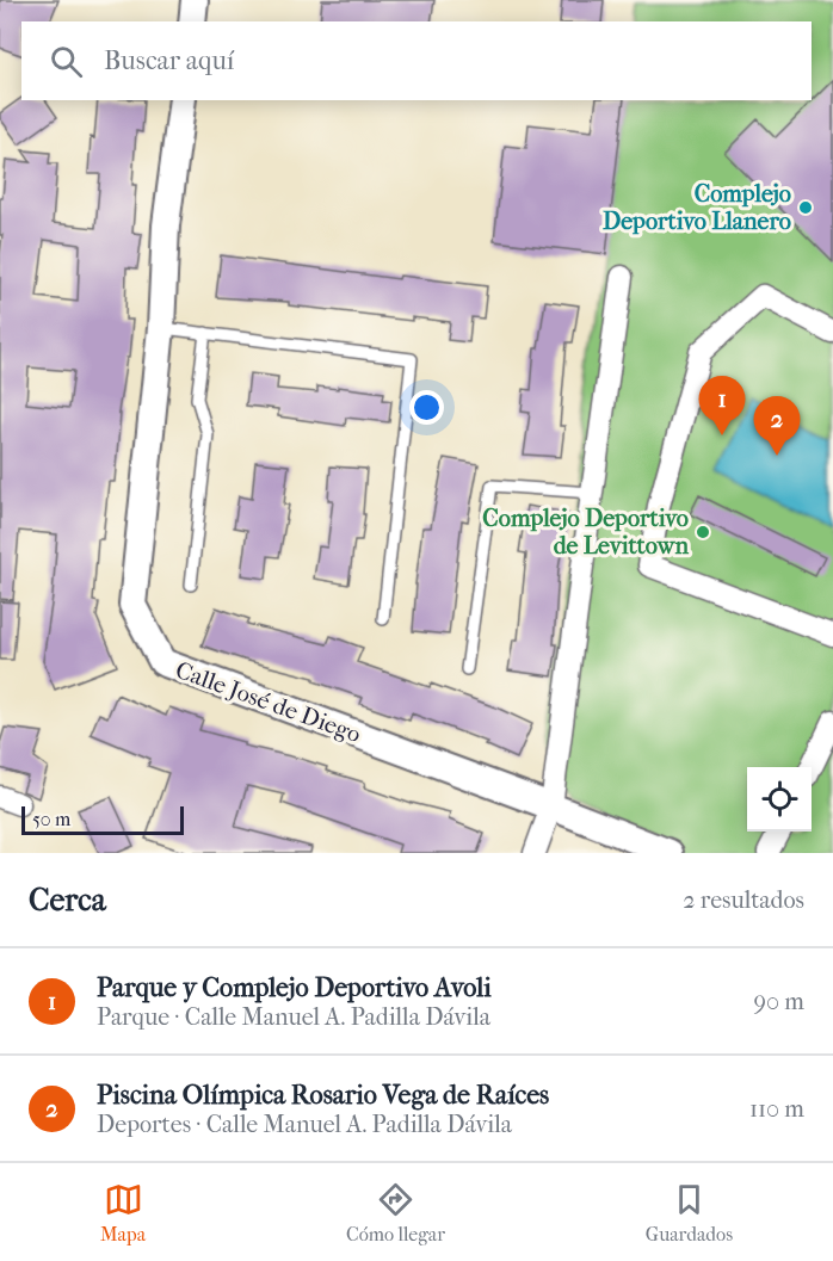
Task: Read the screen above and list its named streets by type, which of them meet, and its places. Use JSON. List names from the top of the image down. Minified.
{"streets":{"street":["Calle José de Diego"]},"places":["Complejo Deportivo Llanero","Complejo Deportivo de Levittown"],"scale_bar":"50 m","page":{"search":"Buscar aquí","pins":["1","2"],"scale":"50 m","heading":["Cerca","2 resultados"],"list":[{"mark":"1","name":"Parque y Complejo Deportivo Avoli","note":"Parque · Calle Manuel A. Padilla Dávila","value":"90 m"},{"mark":"2","name":"Piscina Olímpica Rosario Vega de Raíces","note":"Deportes · Calle Manuel A. Padilla Dávila","value":"110 m"}],"nav":["Mapa","Cómo llegar","Guardados"]}}
